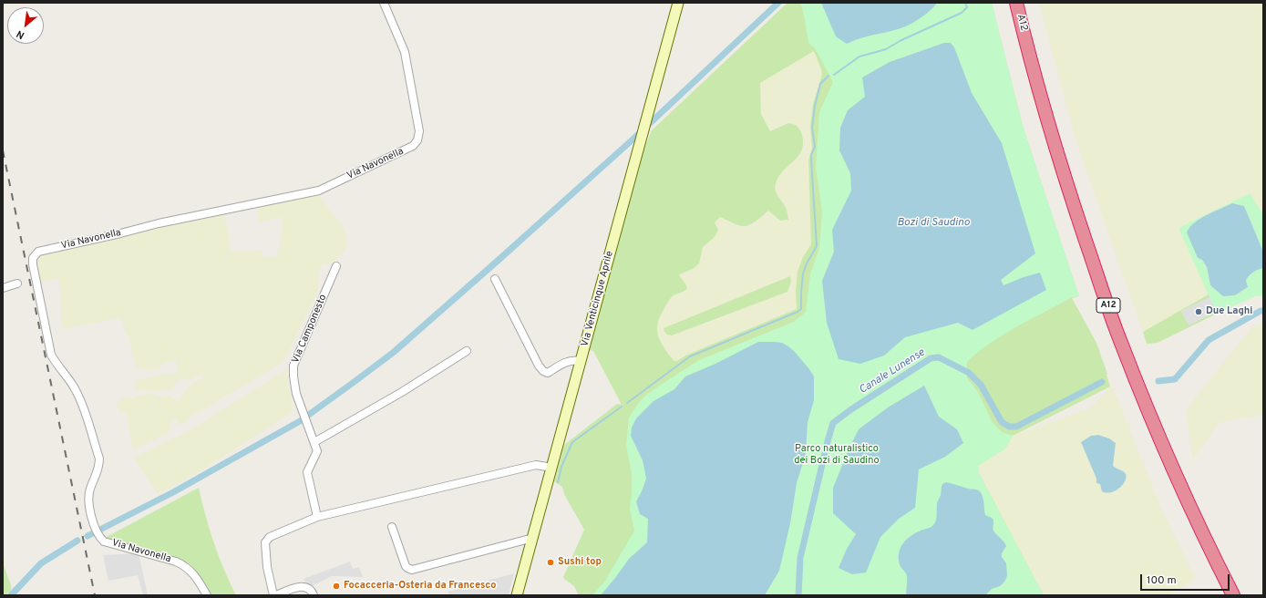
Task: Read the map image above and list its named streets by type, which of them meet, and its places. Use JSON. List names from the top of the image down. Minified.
{"streets":{"highway":["A12"],"main road":["Via Venticinque Aprile"],"street":["Via Navonella","Via Camponesto"]},"water":["Bozi di Saudino","Canale Lunense"],"parks":["Parco naturalistico dei Bozi di Saudino"],"places":["Due Laghi","Sushi top","Focacceria-Osteria da Francesco"],"scale_bar":"100 m","north":"bottom left"}
